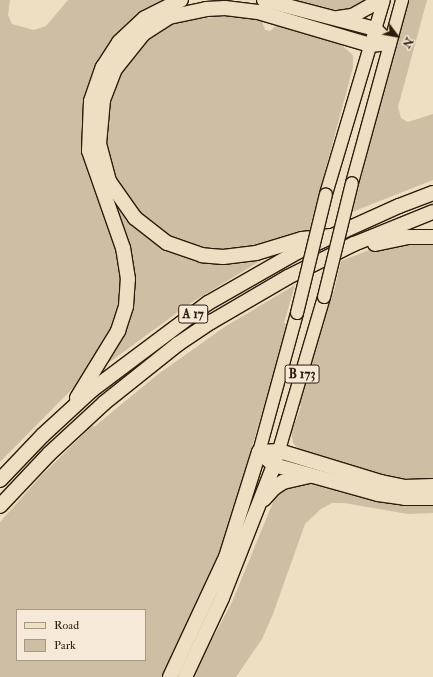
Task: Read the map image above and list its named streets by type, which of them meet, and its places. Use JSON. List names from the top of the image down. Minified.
{"streets":{"highway":["A 17","B 173"]},"legend":["Road","Park"],"north":"bottom right"}
